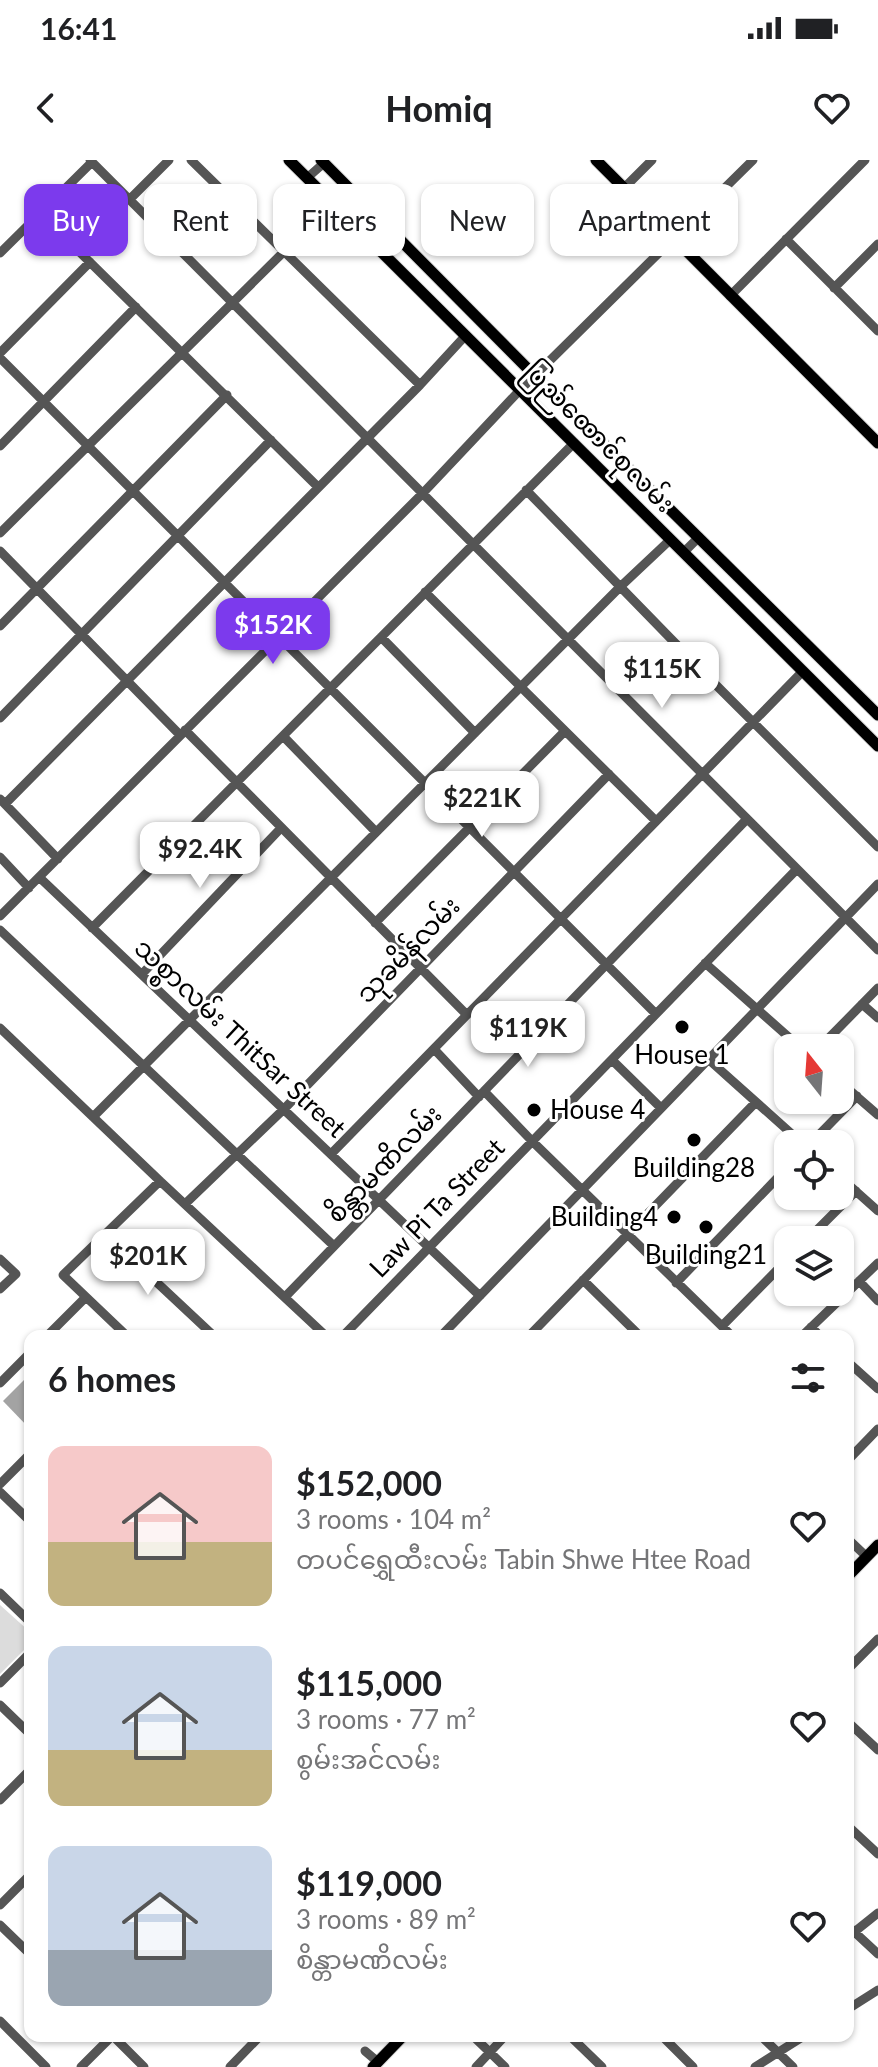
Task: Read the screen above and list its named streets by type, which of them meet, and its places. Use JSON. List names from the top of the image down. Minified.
{"streets":{"main road":["ပြည်ထောင်စုလမ်း"],"street":["သုခမိန်လမ်း","သစ္စာလမ်း ThitSar Street","စိန္တာမဏိလမ်း","Law Pi Ta Street"]},"crossings":[["သုခမိန်လမ်း","သစ္စာလမ်း ThitSar Street"],["သစ္စာလမ်း ThitSar Street","စိန္တာမဏိလမ်း"],["သစ္စာလမ်း ThitSar Street","Law Pi Ta Street"]],"places":["House 1","House 4","Building28","Building4","Building21"],"north":"top","page":{"status":"16:41","header":"Homiq","chip":["Buy","Rent","Filters","New","Apartment"],"price":["$152K","$115K","$221K","$92.4K","$119K","$201K"],"heading":"6 homes","list":[{"name":"$152,000","note":"3 rooms · 104 m² · တပင်ရွှေထီးလမ်း Tabin Shwe Htee Road"},{"name":"$115,000","note":"3 rooms · 77 m² · စွမ်းအင်လမ်း"},{"name":"$119,000","note":"3 rooms · 89 m² · စိန္တာမဏိလမ်း"}]}}
